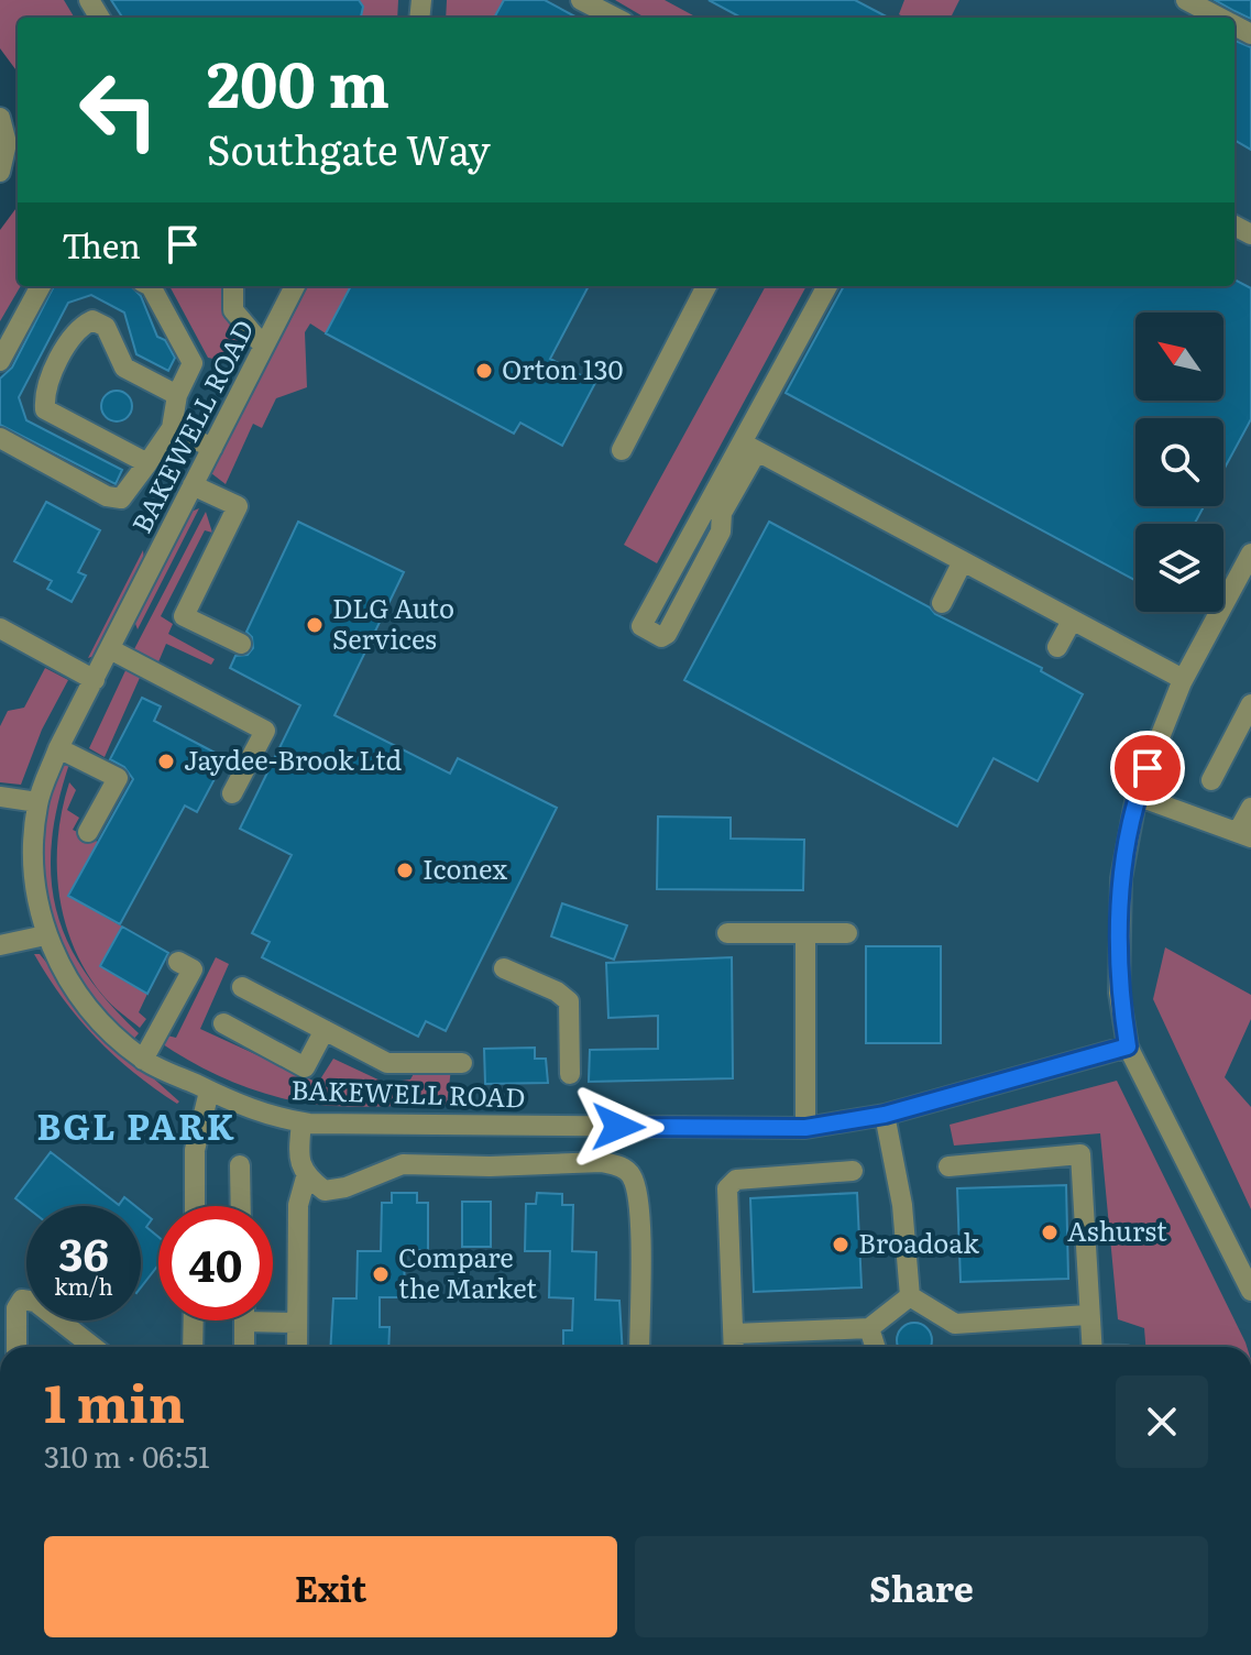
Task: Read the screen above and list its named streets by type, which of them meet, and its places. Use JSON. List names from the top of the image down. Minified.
{"streets":{"street":["BAKEWELL ROAD"]},"districts":["BGL PARK"],"places":["Orton 130","DLG Auto Services","Jaydee-Brook Ltd","Iconex","Ashurst","Broadoak","Compare the Market"],"north":"top left","page":{"turn":["200 m","Southgate Way"],"then":"Then","speed":"36 km/h","limit":"40","heading":["1 min","310 m · 06:51"],"buttons":["Exit","Share"]}}
